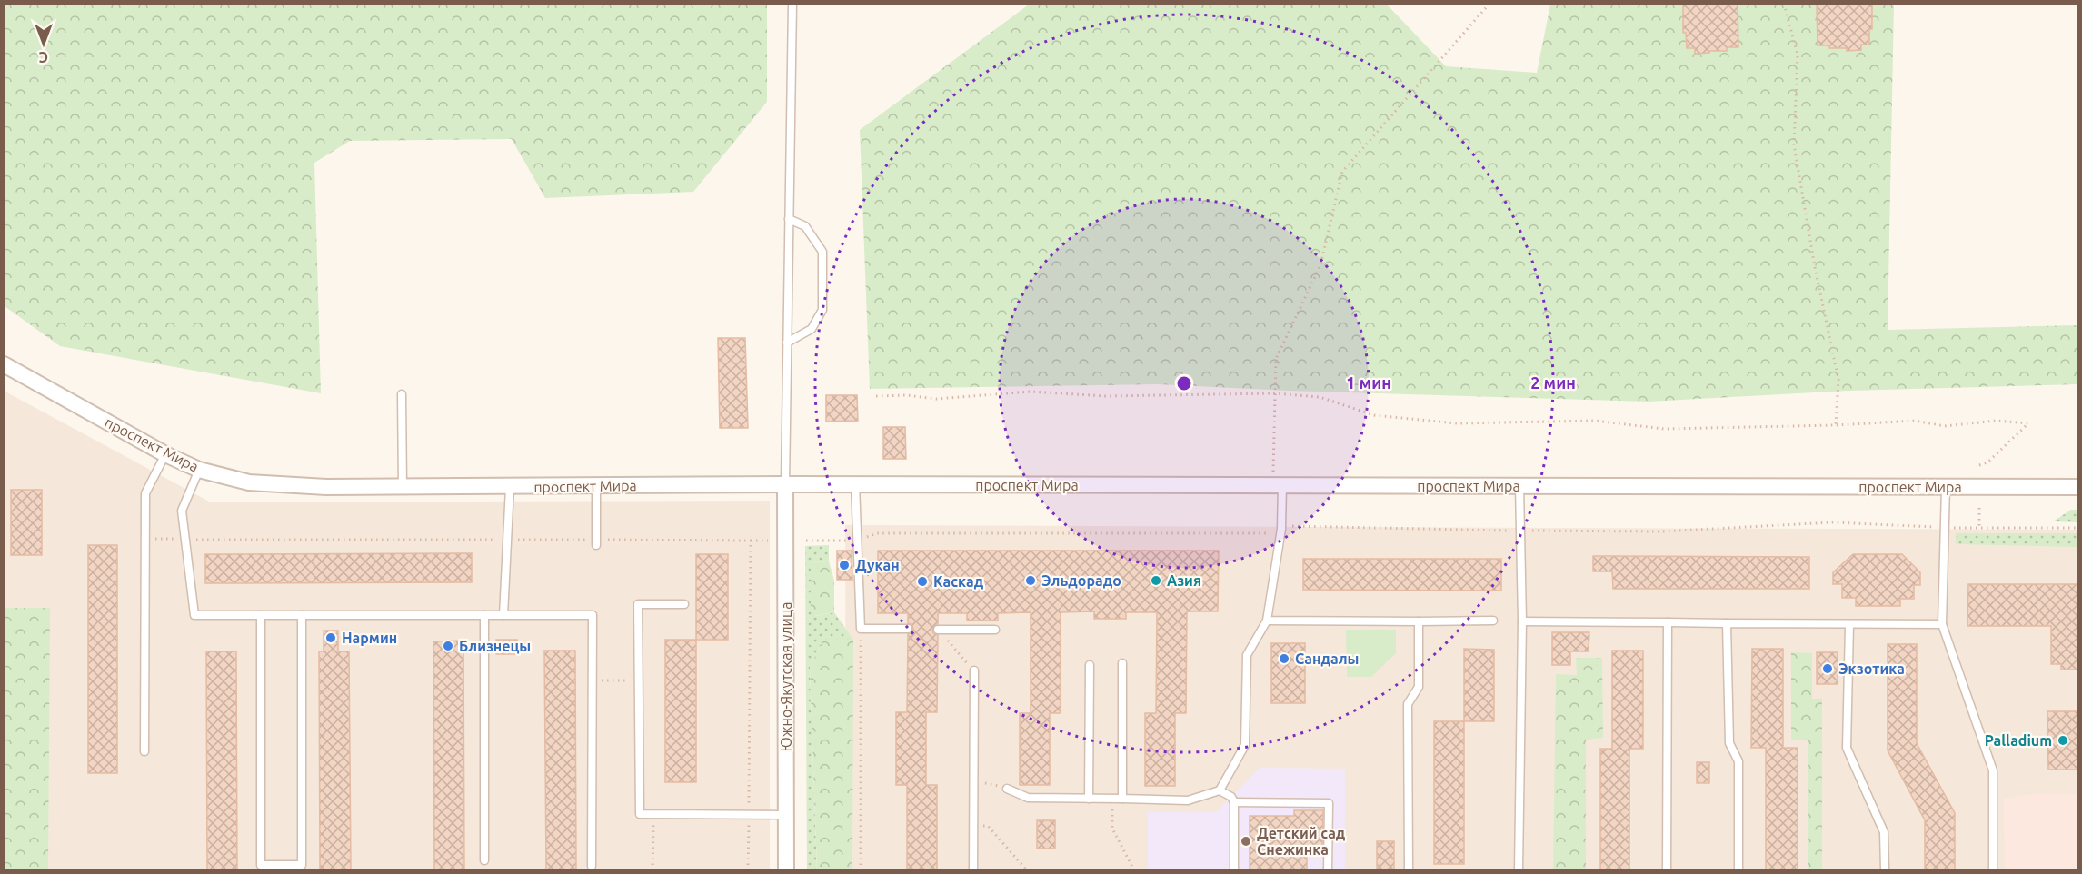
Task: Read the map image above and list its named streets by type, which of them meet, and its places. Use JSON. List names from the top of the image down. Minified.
{"streets":{"street":["проспект Мира","Южно-Якутская улица"]},"crossings":[["проспект Мира","Южно-Якутская улица"]],"places":["Дукан","Эльдорадо","Азия","Каскад","Нармин","Близнецы","Сандалы","Экзотика","Palladium","Детский сад Снежинка"],"north":"bottom","rings":["1 мин","2 мин"]}
